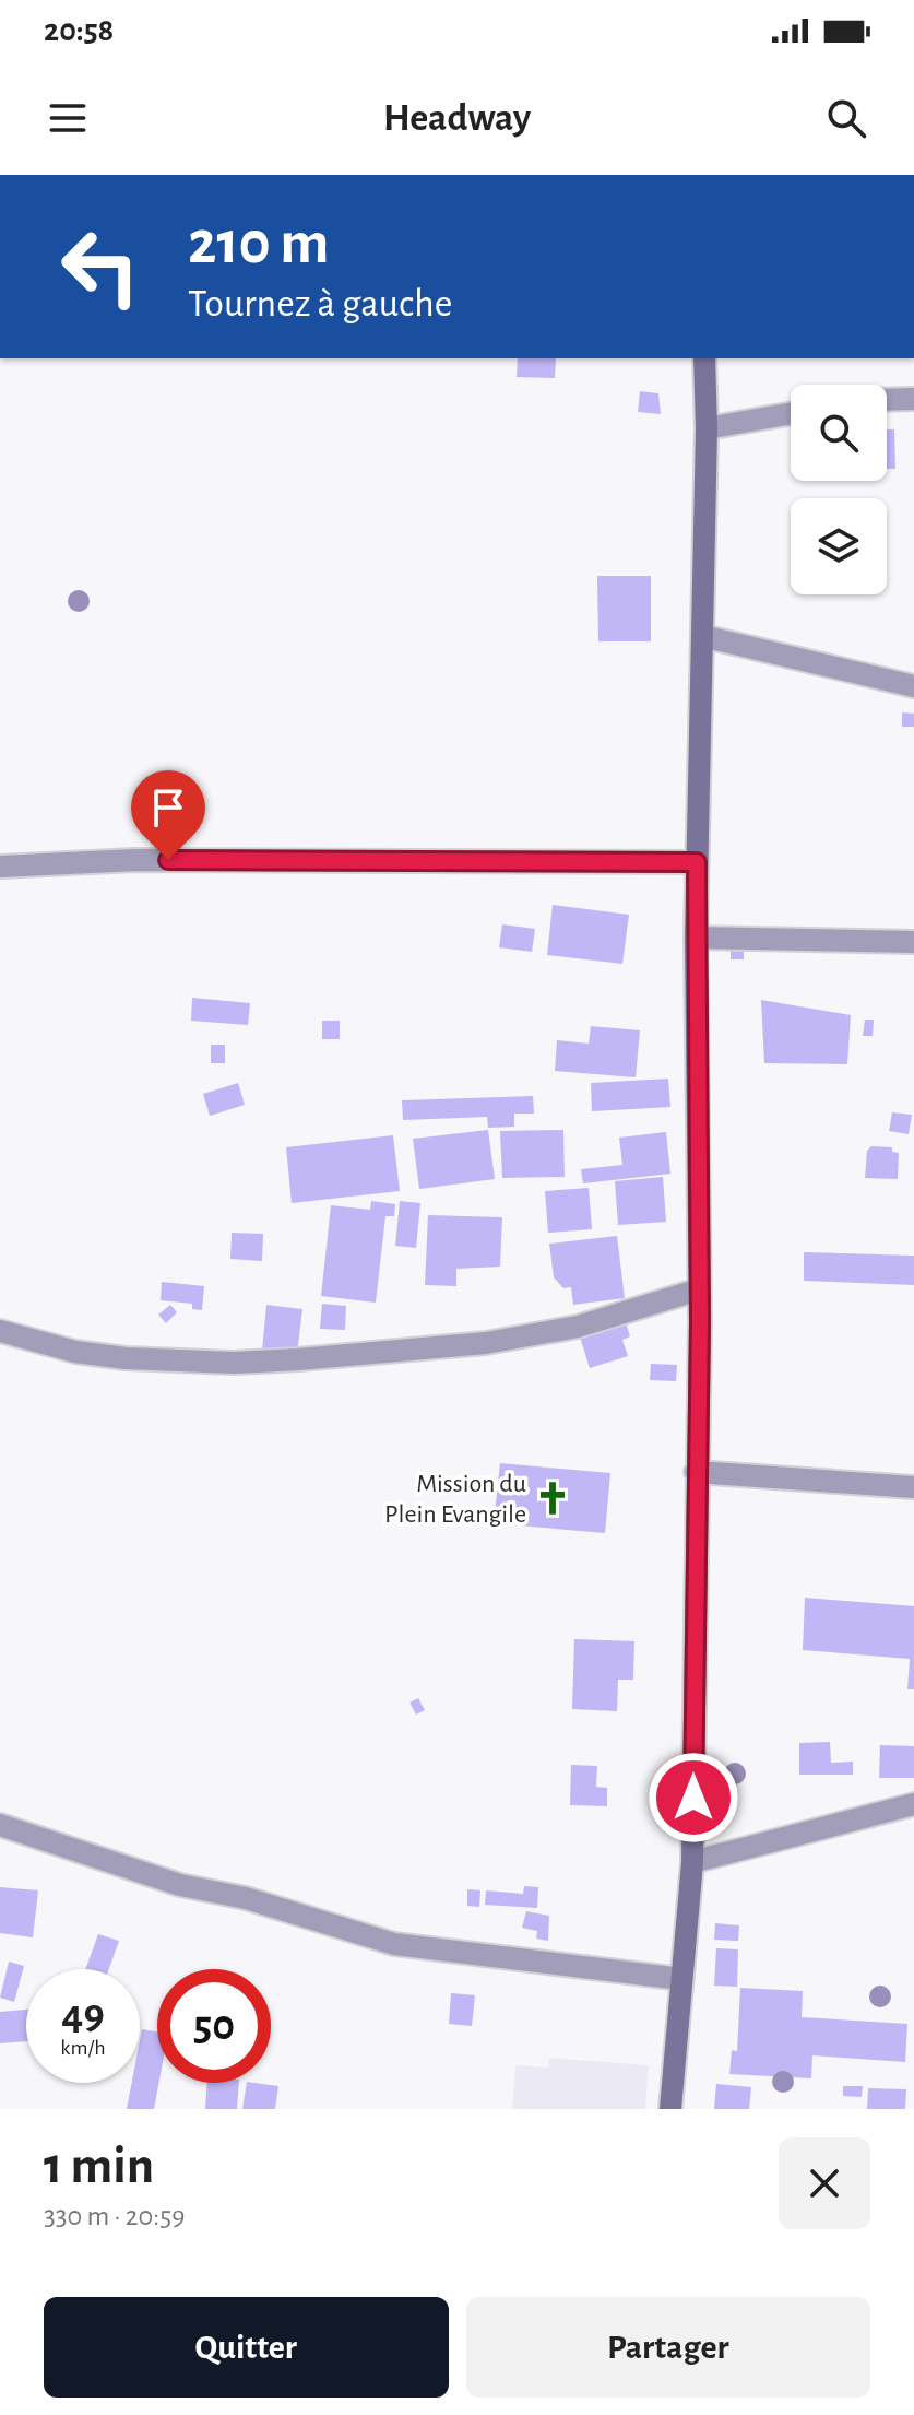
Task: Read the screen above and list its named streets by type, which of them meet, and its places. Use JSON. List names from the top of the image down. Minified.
{"places":{"church":["Mission du Plein Evangile"]},"page":{"status":"20:58","header":"Headway","turn":["210 m","Tournez à gauche"],"speed":"49 km/h","limit":"50","heading":["1 min","330 m · 20:59"],"buttons":["Quitter","Partager"]}}
